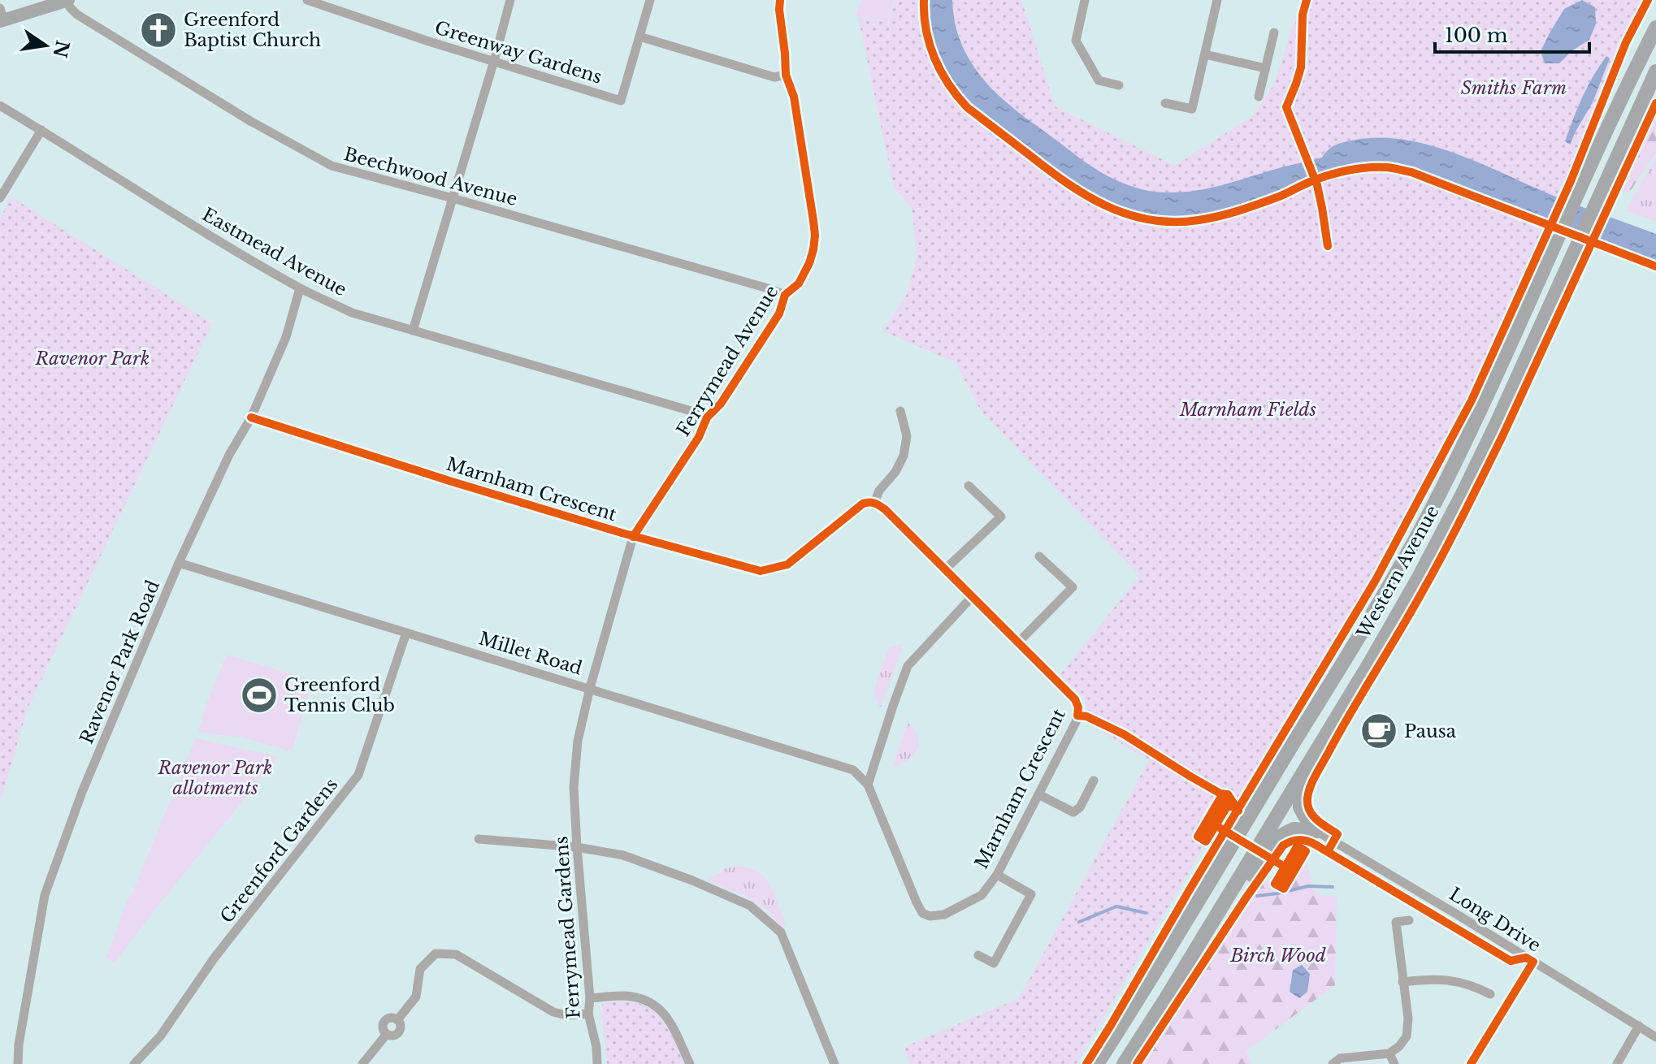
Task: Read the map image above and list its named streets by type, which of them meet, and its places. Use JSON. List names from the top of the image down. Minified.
{"streets":{"highway":["Western Avenue"],"street":["Greenway Gardens","Beechwood Avenue","Eastmead Avenue","Ferrymead Avenue","Marnham Crescent","Millet Road","Ravenor Park Road","Greenford Gardens","Long Drive","Ferrymead Gardens"]},"crossings":[["Beechwood Avenue","Ferrymead Avenue"],["Eastmead Avenue","Ferrymead Avenue"],["Eastmead Avenue","Ravenor Park Road"],["Ferrymead Avenue","Marnham Crescent"],["Ferrymead Avenue","Millet Road"],["Ferrymead Avenue","Ferrymead Gardens"],["Marnham Crescent","Millet Road"],["Marnham Crescent","Ravenor Park Road"],["Millet Road","Ravenor Park Road"],["Millet Road","Greenford Gardens"]],"parks":["Smiths Farm","Ravenor Park","Marnham Fields","Ravenor Park allotments","Birch Wood"],"places":{"church":["Greenford Baptist Church"],"sports":["Greenford Tennis Club"],"cafe":["Pausa"]},"scale_bar":"100 m","north":"right"}
